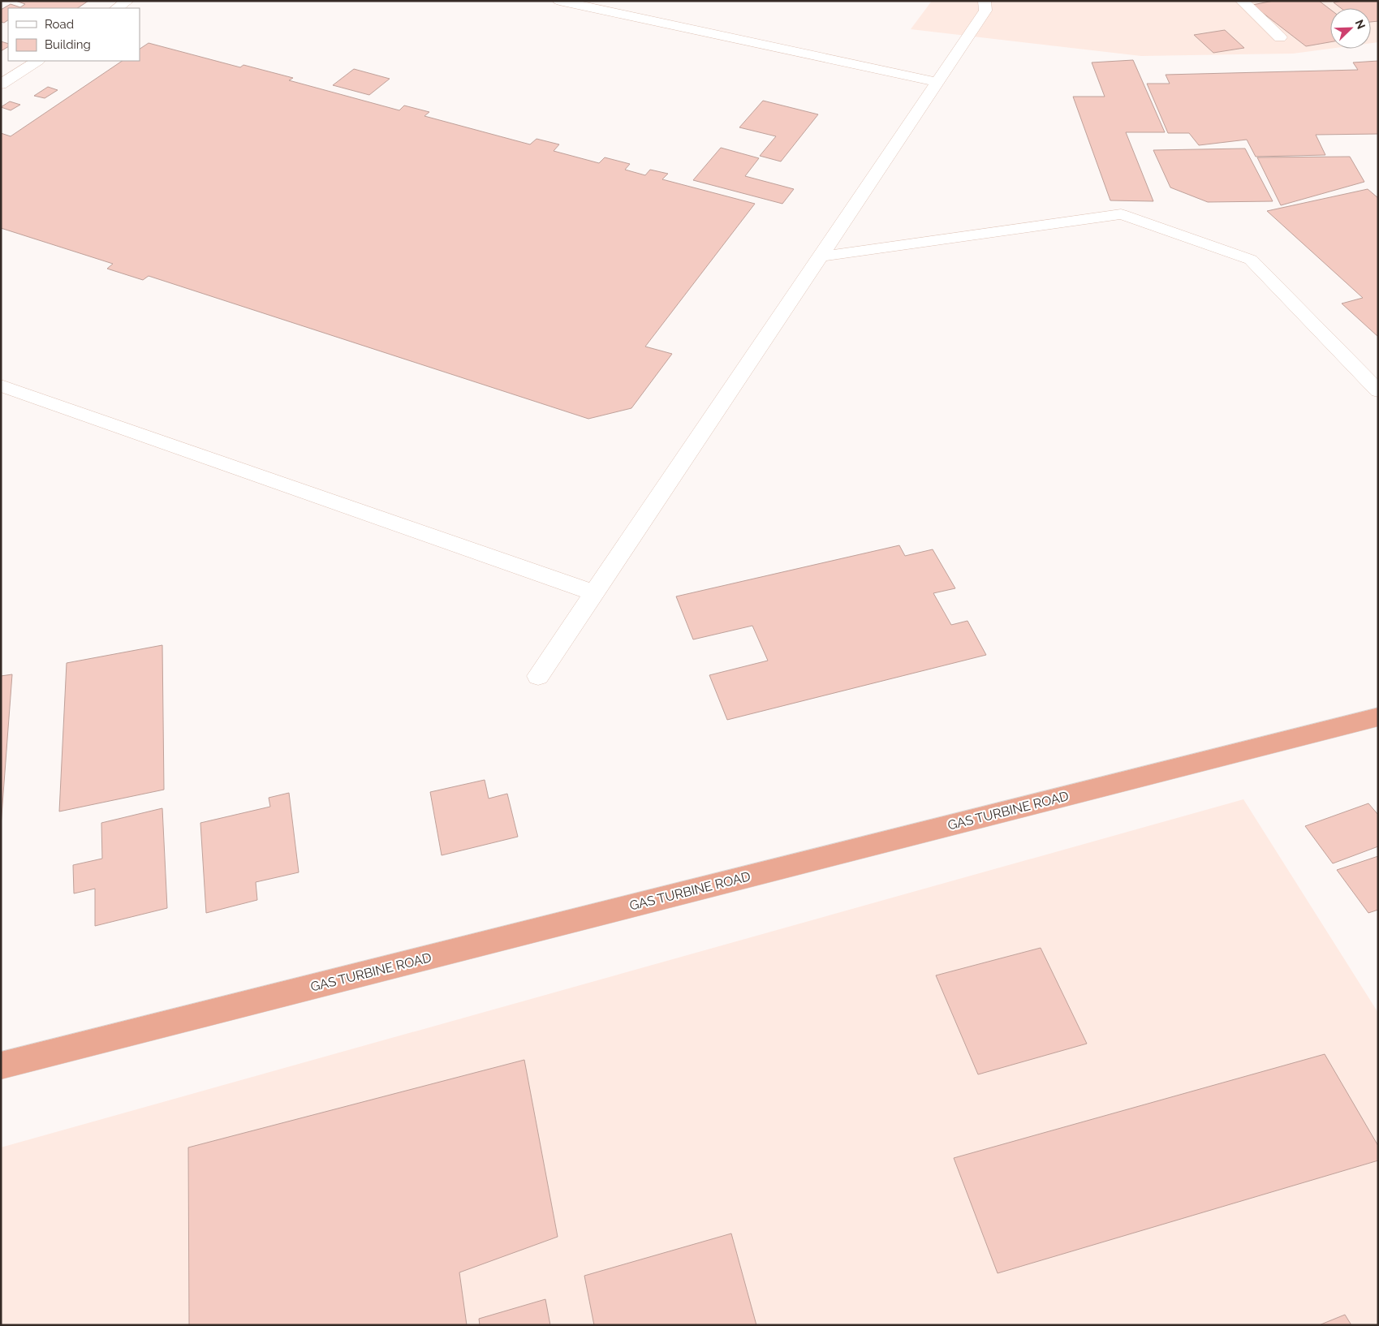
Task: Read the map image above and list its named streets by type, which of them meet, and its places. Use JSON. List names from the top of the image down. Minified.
{"streets":{"highway":["GAS TURBINE ROAD"]},"legend":["Road","Building"],"north":"top right"}
